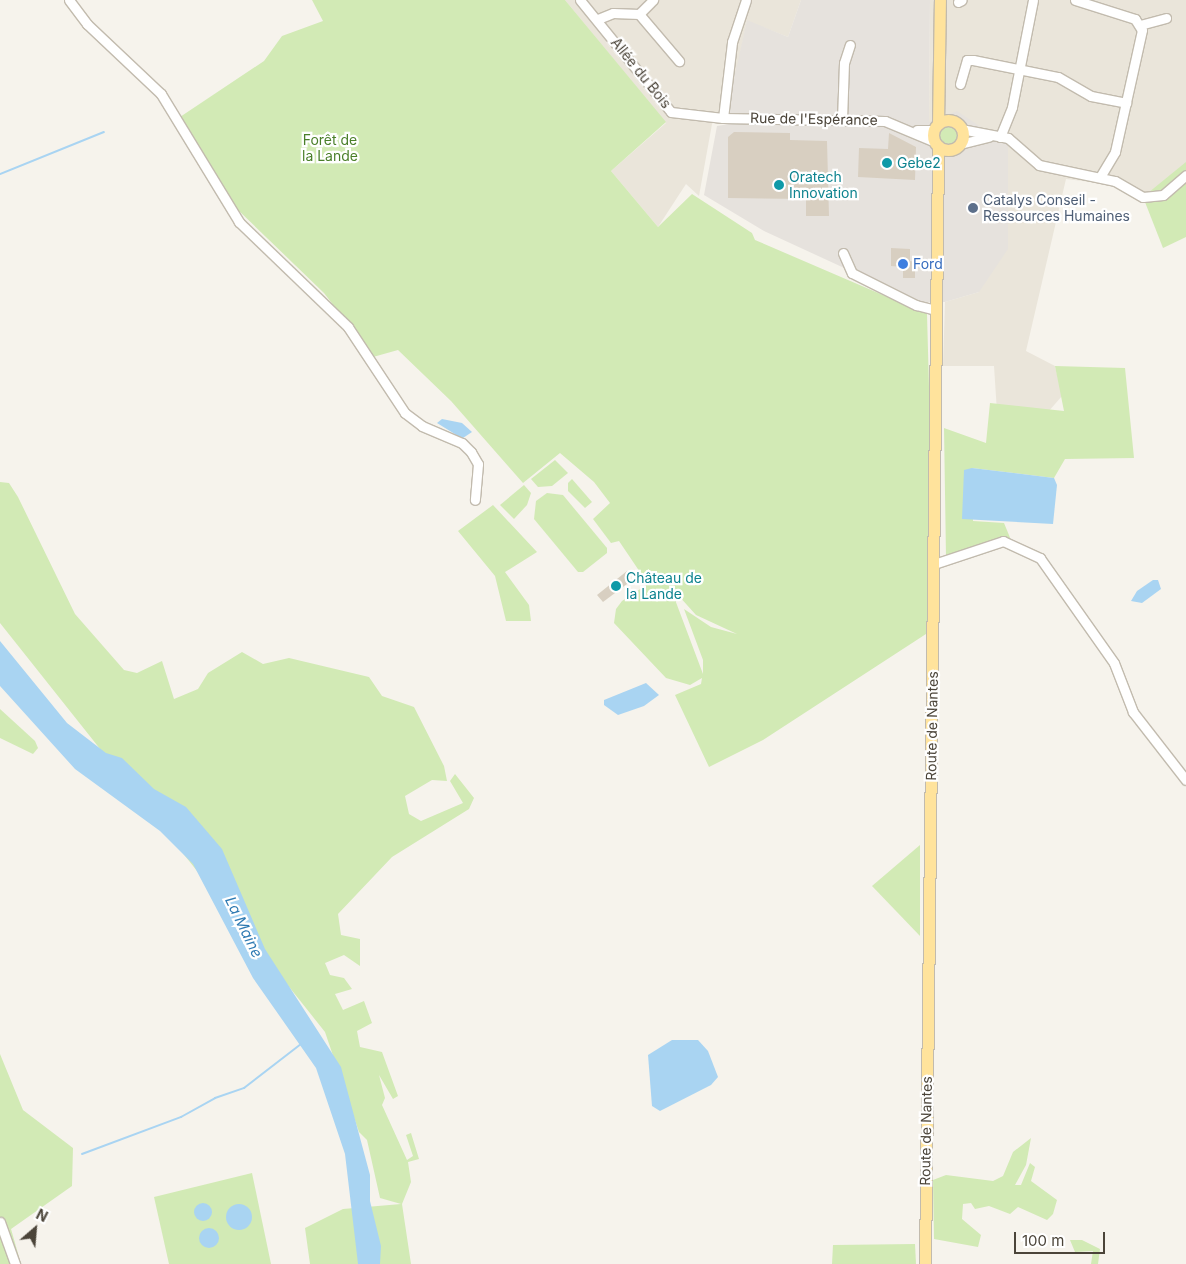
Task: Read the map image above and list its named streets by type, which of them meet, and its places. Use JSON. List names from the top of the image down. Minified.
{"streets":{"main road":["Route de Nantes"],"street":["Allée du Bois","Rue de l'Espérance"]},"crossings":[["Allée du Bois","Rue de l'Espérance"],["Rue de l'Espérance","Route de Nantes"]],"water":["La Maine"],"parks":["Forêt de la Lande"],"places":["Gebe2","Oratech Innovation","Catalys Conseil - Ressources Humaines","Ford","Château de la Lande"],"scale_bar":"100 m","north":"top right"}
